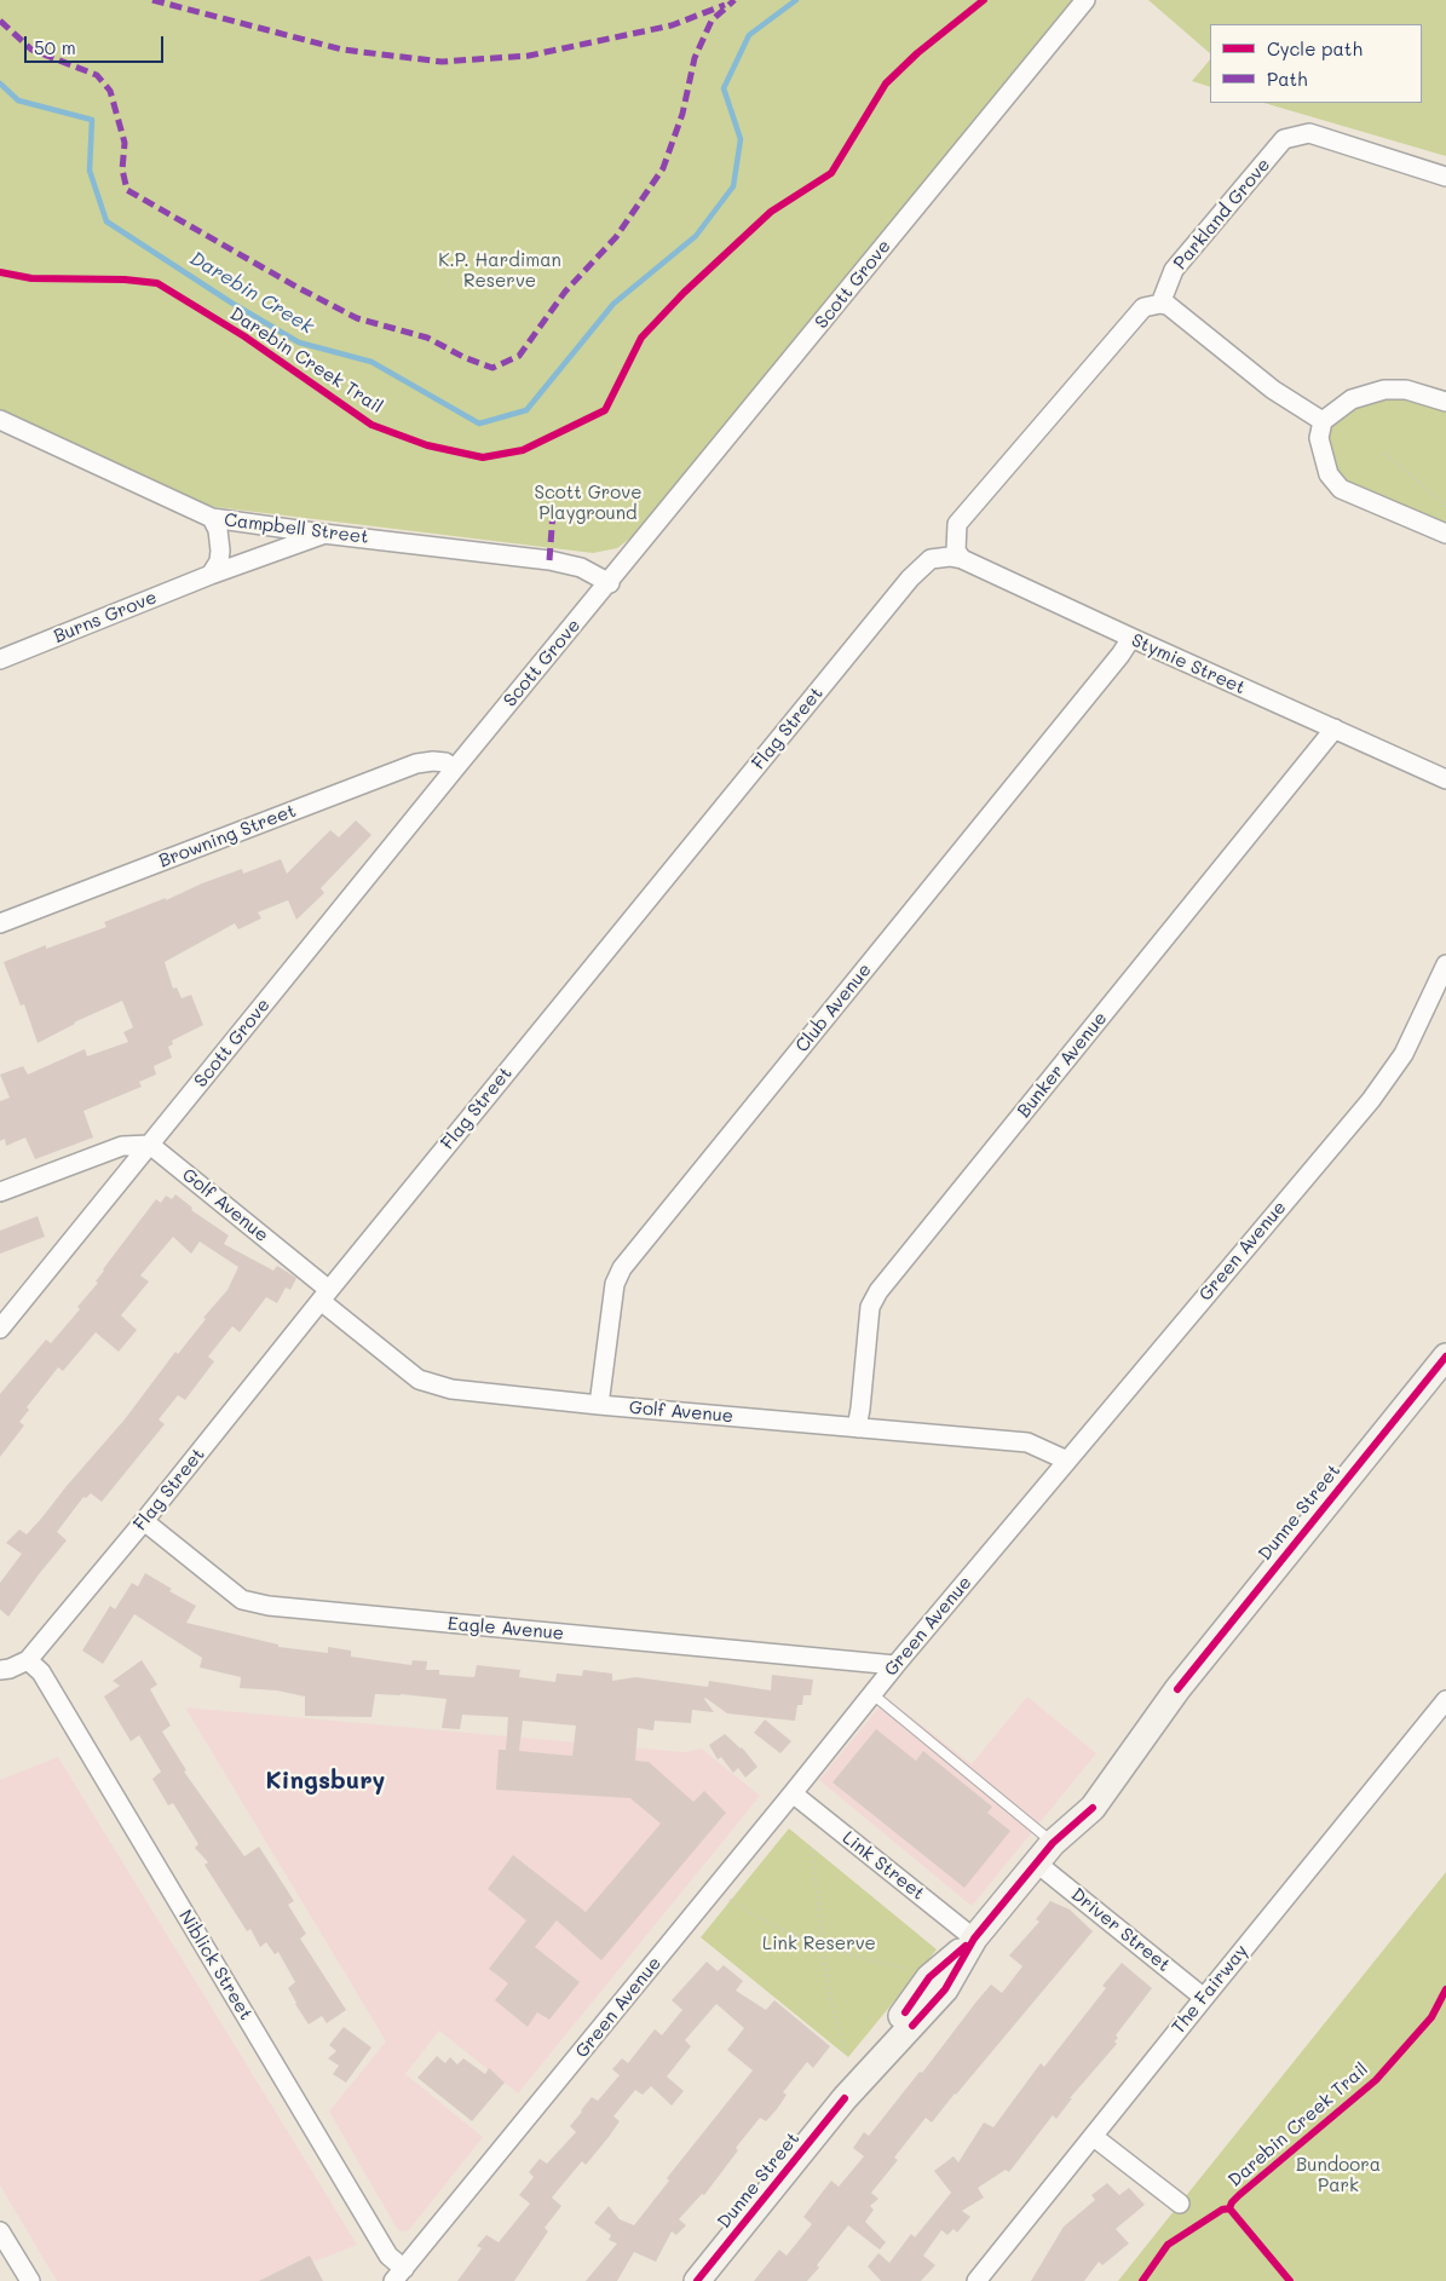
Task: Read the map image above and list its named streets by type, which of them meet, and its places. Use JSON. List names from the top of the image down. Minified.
{"streets":{"main road":["Dunne Street"],"street":["Parkland Grove","Scott Grove","Campbell Street","Burns Grove","Stymie Street","Flag Street","Browning Street","Club Avenue","Bunker Avenue","Golf Avenue","Green Avenue","Eagle Avenue","Link Street","Driver Street","Niblick Street","The Fairway"],"cycle path":["Darebin Creek Trail"]},"crossings":[["Scott Grove","Campbell Street"],["Scott Grove","Browning Street"],["Scott Grove","Golf Avenue"],["Campbell Street","Burns Grove"],["Stymie Street","Flag Street"],["Stymie Street","Club Avenue"],["Stymie Street","Bunker Avenue"],["Flag Street","Golf Avenue"],["Flag Street","Eagle Avenue"],["Flag Street","Niblick Street"],["Club Avenue","Golf Avenue"],["Bunker Avenue","Golf Avenue"],["Golf Avenue","Green Avenue"],["Green Avenue","Eagle Avenue"],["Green Avenue","Link Street"],["Green Avenue","Niblick Street"],["Dunne Street","Link Street"],["Dunne Street","Driver Street"],["Driver Street","The Fairway"]],"districts":["Kingsbury"],"water":["Darebin Creek"],"parks":["K.P. Hardiman Reserve","Scott Grove Playground","Link Reserve","Bundoora Park"],"legend":["Cycle path","Path"],"scale_bar":"50 m"}
